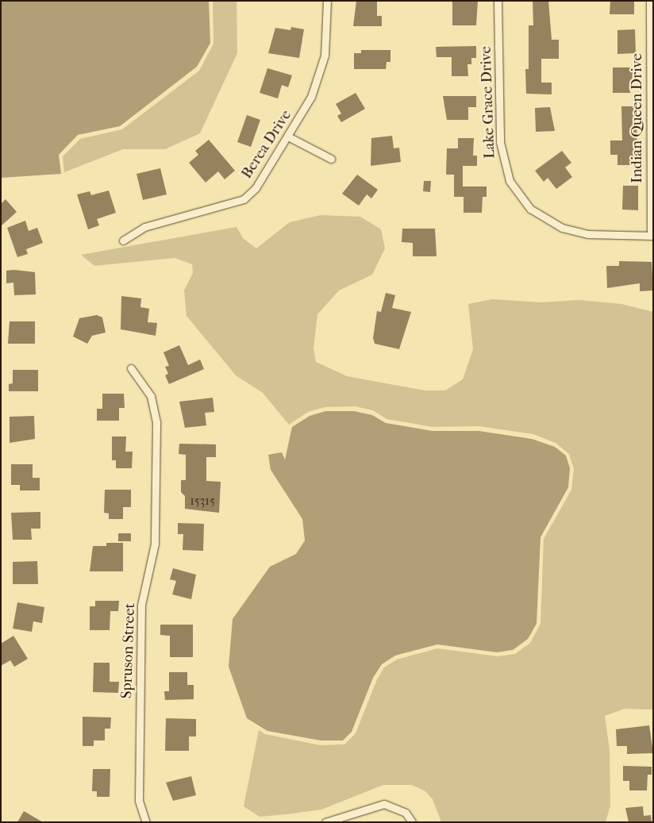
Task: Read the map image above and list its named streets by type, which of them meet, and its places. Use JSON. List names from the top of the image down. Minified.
{"streets":{"street":["Lake Grace Drive","Indian Queen Drive","Berea Drive","Spruson Street"]},"crossings":[["Lake Grace Drive","Indian Queen Drive"]],"house_numbers":["15315"]}
